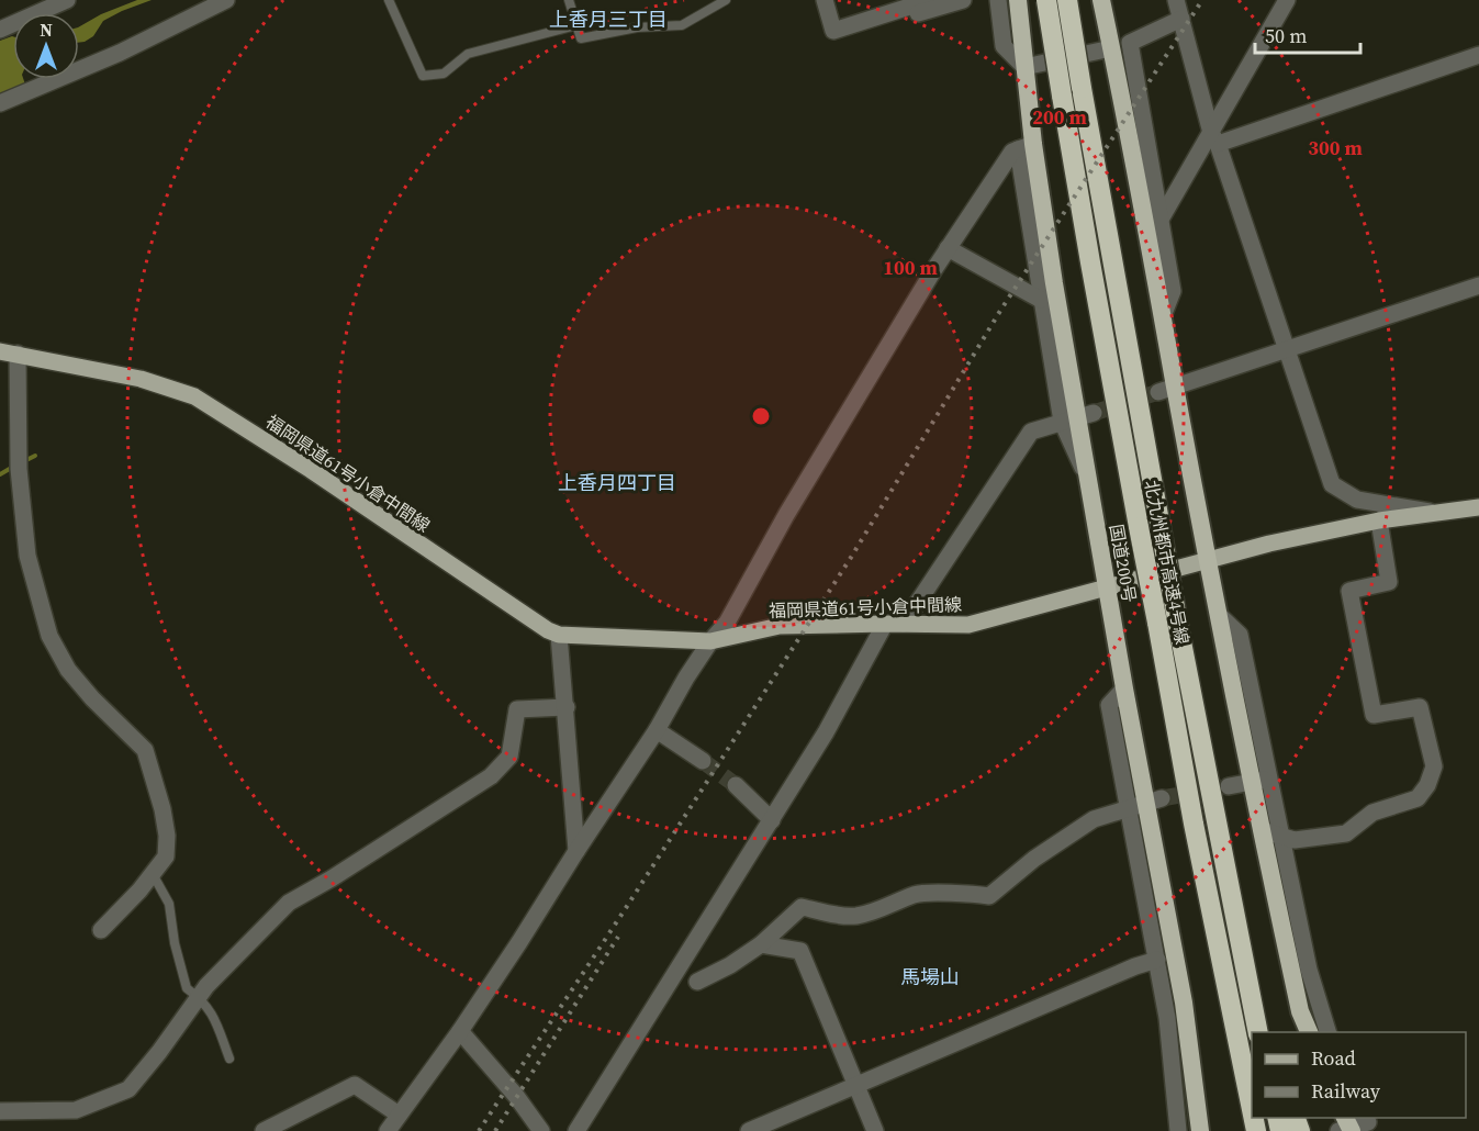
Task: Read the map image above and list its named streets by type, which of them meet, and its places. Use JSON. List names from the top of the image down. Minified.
{"streets":{"highway":["北九州都市高速4号線","国道200号"],"main road":["福岡県道61号小倉中間線"]},"crossings":[["福岡県道61号小倉中間線","国道200号"]],"districts":["上香月三丁目","上香月四丁目","馬場山"],"legend":["Road","Railway"],"scale_bar":"50 m","north":"top","rings":["200 m","300 m","100 m"]}
